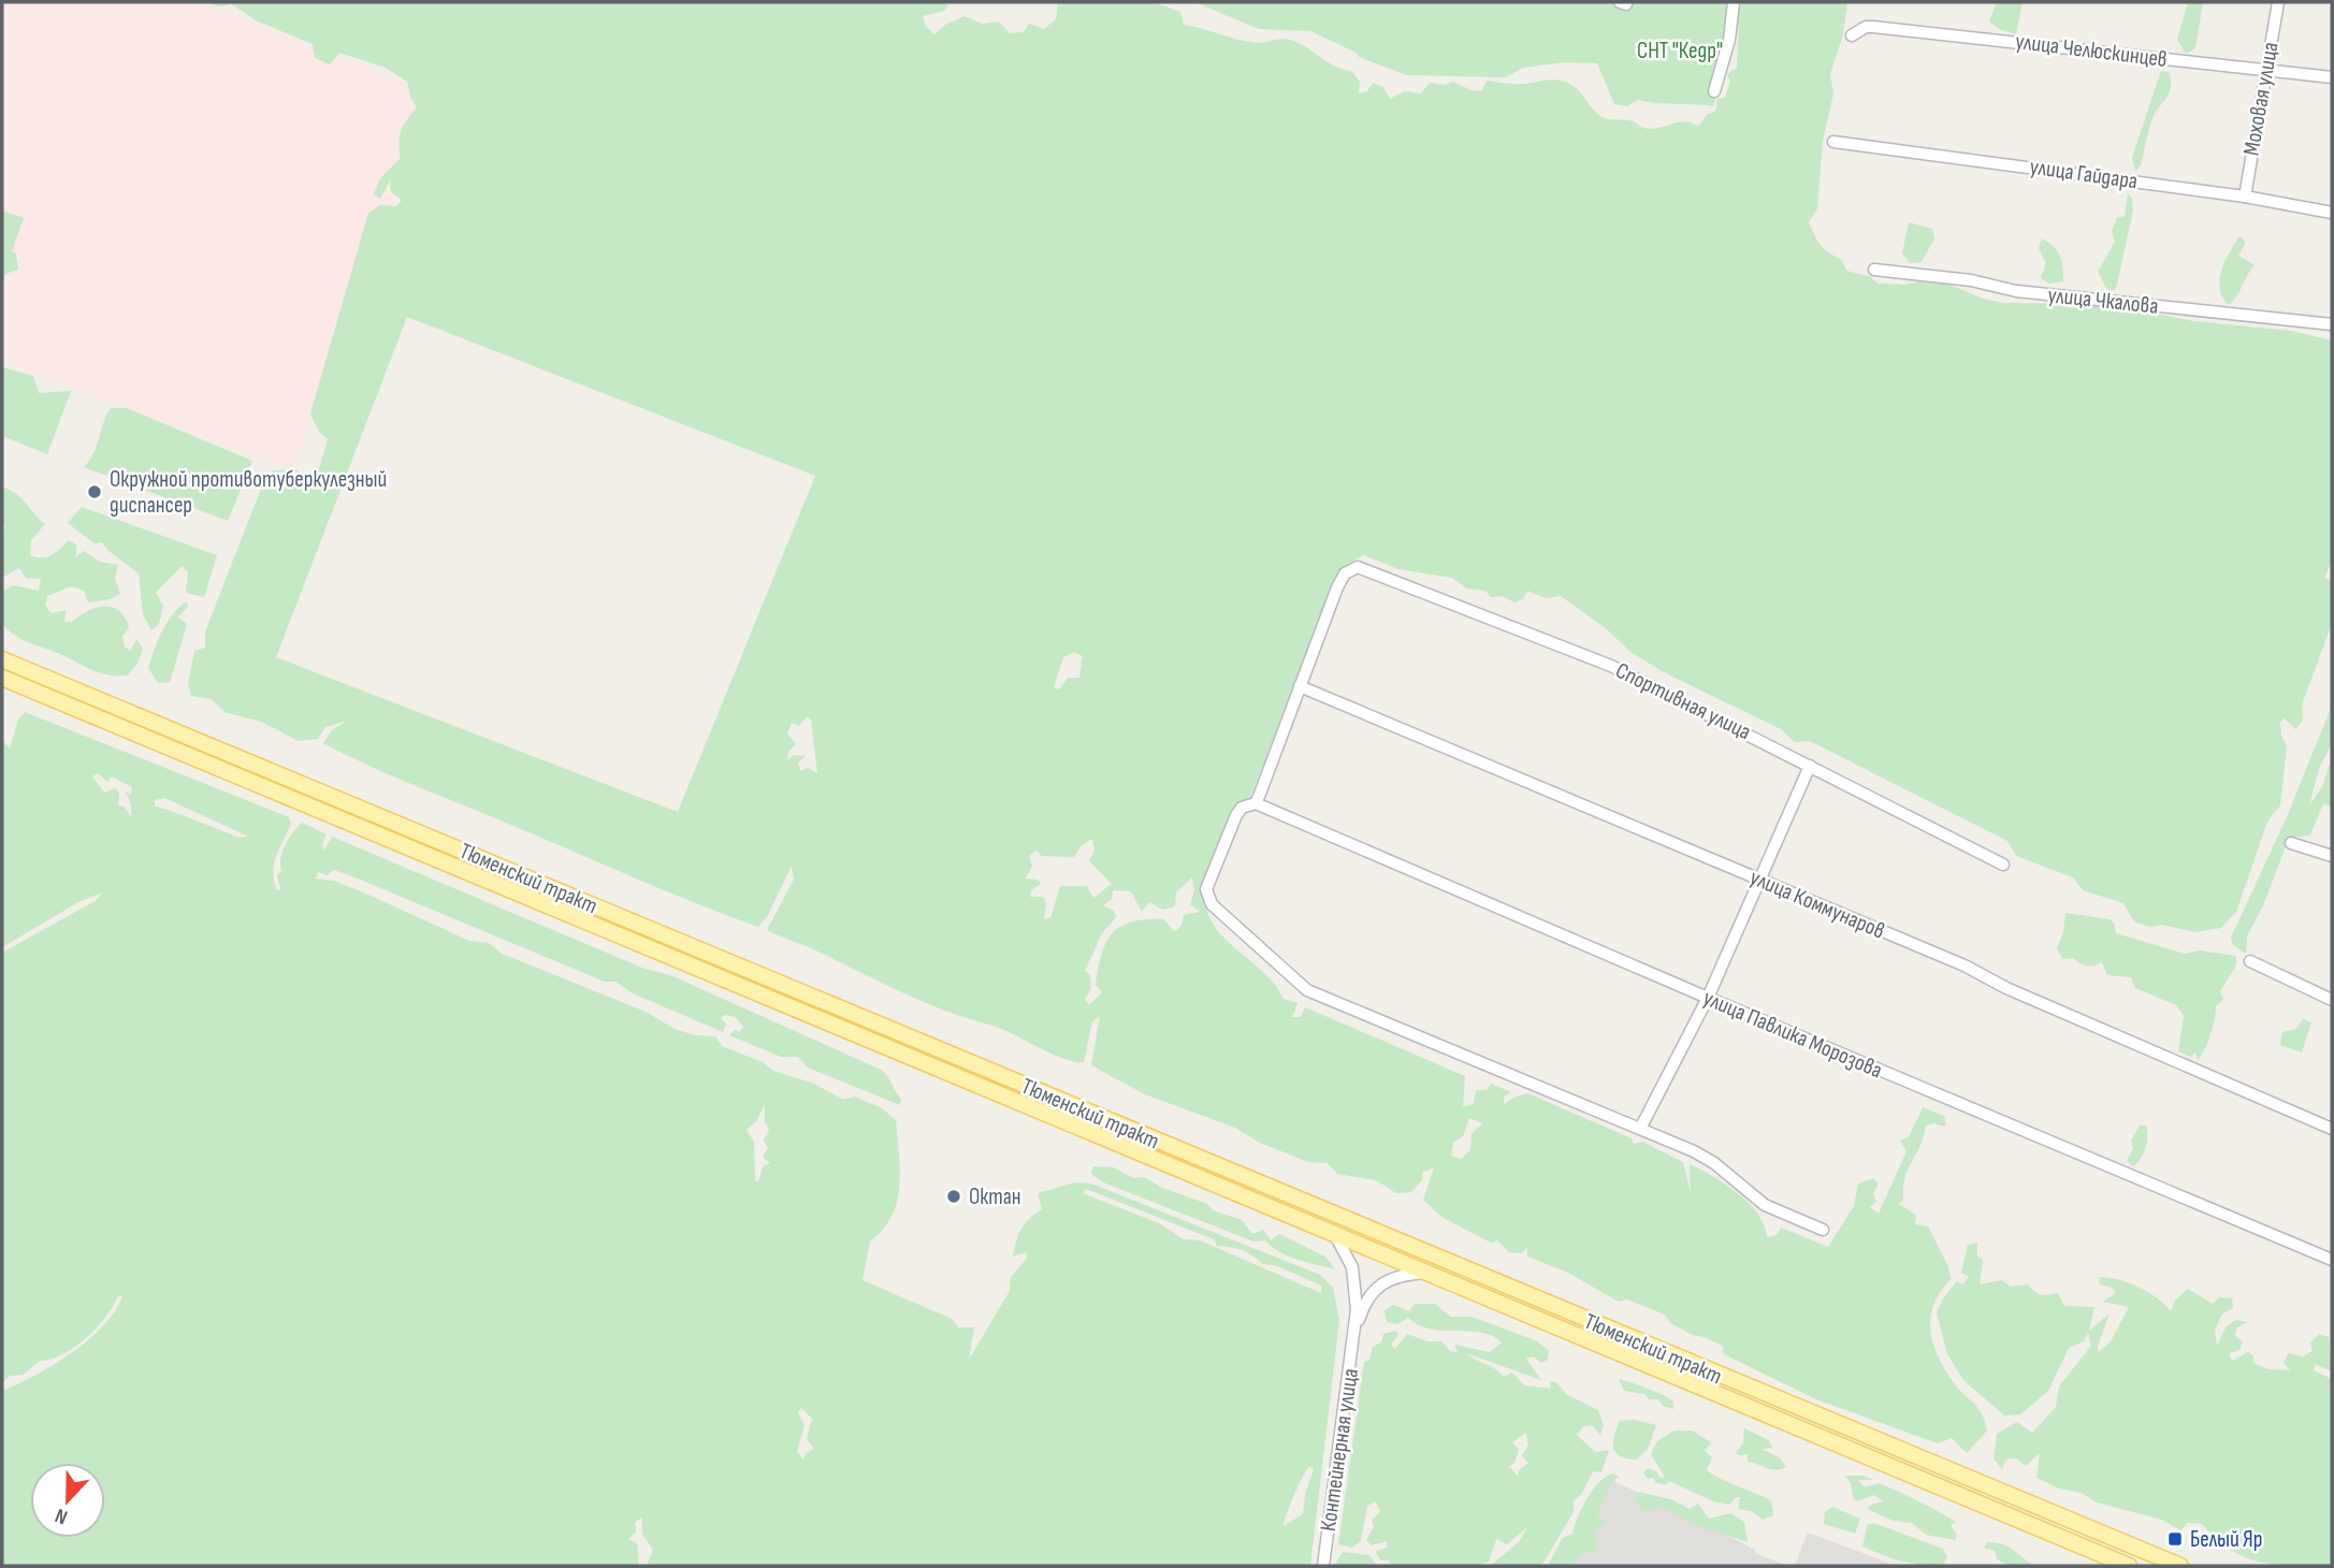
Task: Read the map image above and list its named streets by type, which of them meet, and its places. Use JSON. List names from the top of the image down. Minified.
{"streets":{"main road":["Тюменский тракт"],"street":["улица Челюскинцев","Моховая улица","улица Гайдара","улица Чкалова","Спортивная улица","улица Коммунаров","улица Павлика Морозова","Контейнерная улица"]},"crossings":[["улица Челюскинцев","Моховая улица"],["Моховая улица","улица Гайдара"],["Спортивная улица","улица Коммунаров"],["Тюменский тракт","Контейнерная улица"]],"parks":["СНТ \"Кедр\""],"places":{"other":["Окружной противотуберкулезный диспансер","Октан"],"transit":["Белый Яр"]},"north":"bottom"}
